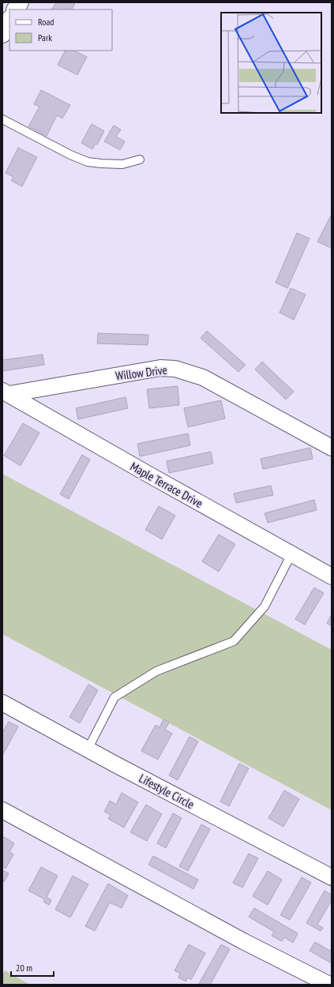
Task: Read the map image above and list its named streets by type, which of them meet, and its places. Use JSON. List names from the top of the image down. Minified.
{"streets":{"street":["Willow Drive","Maple Terrace Drive","Lifestyle Circle"]},"crossings":[["Willow Drive","Maple Terrace Drive"]],"legend":["Road","Park"],"scale_bar":"20 m"}
